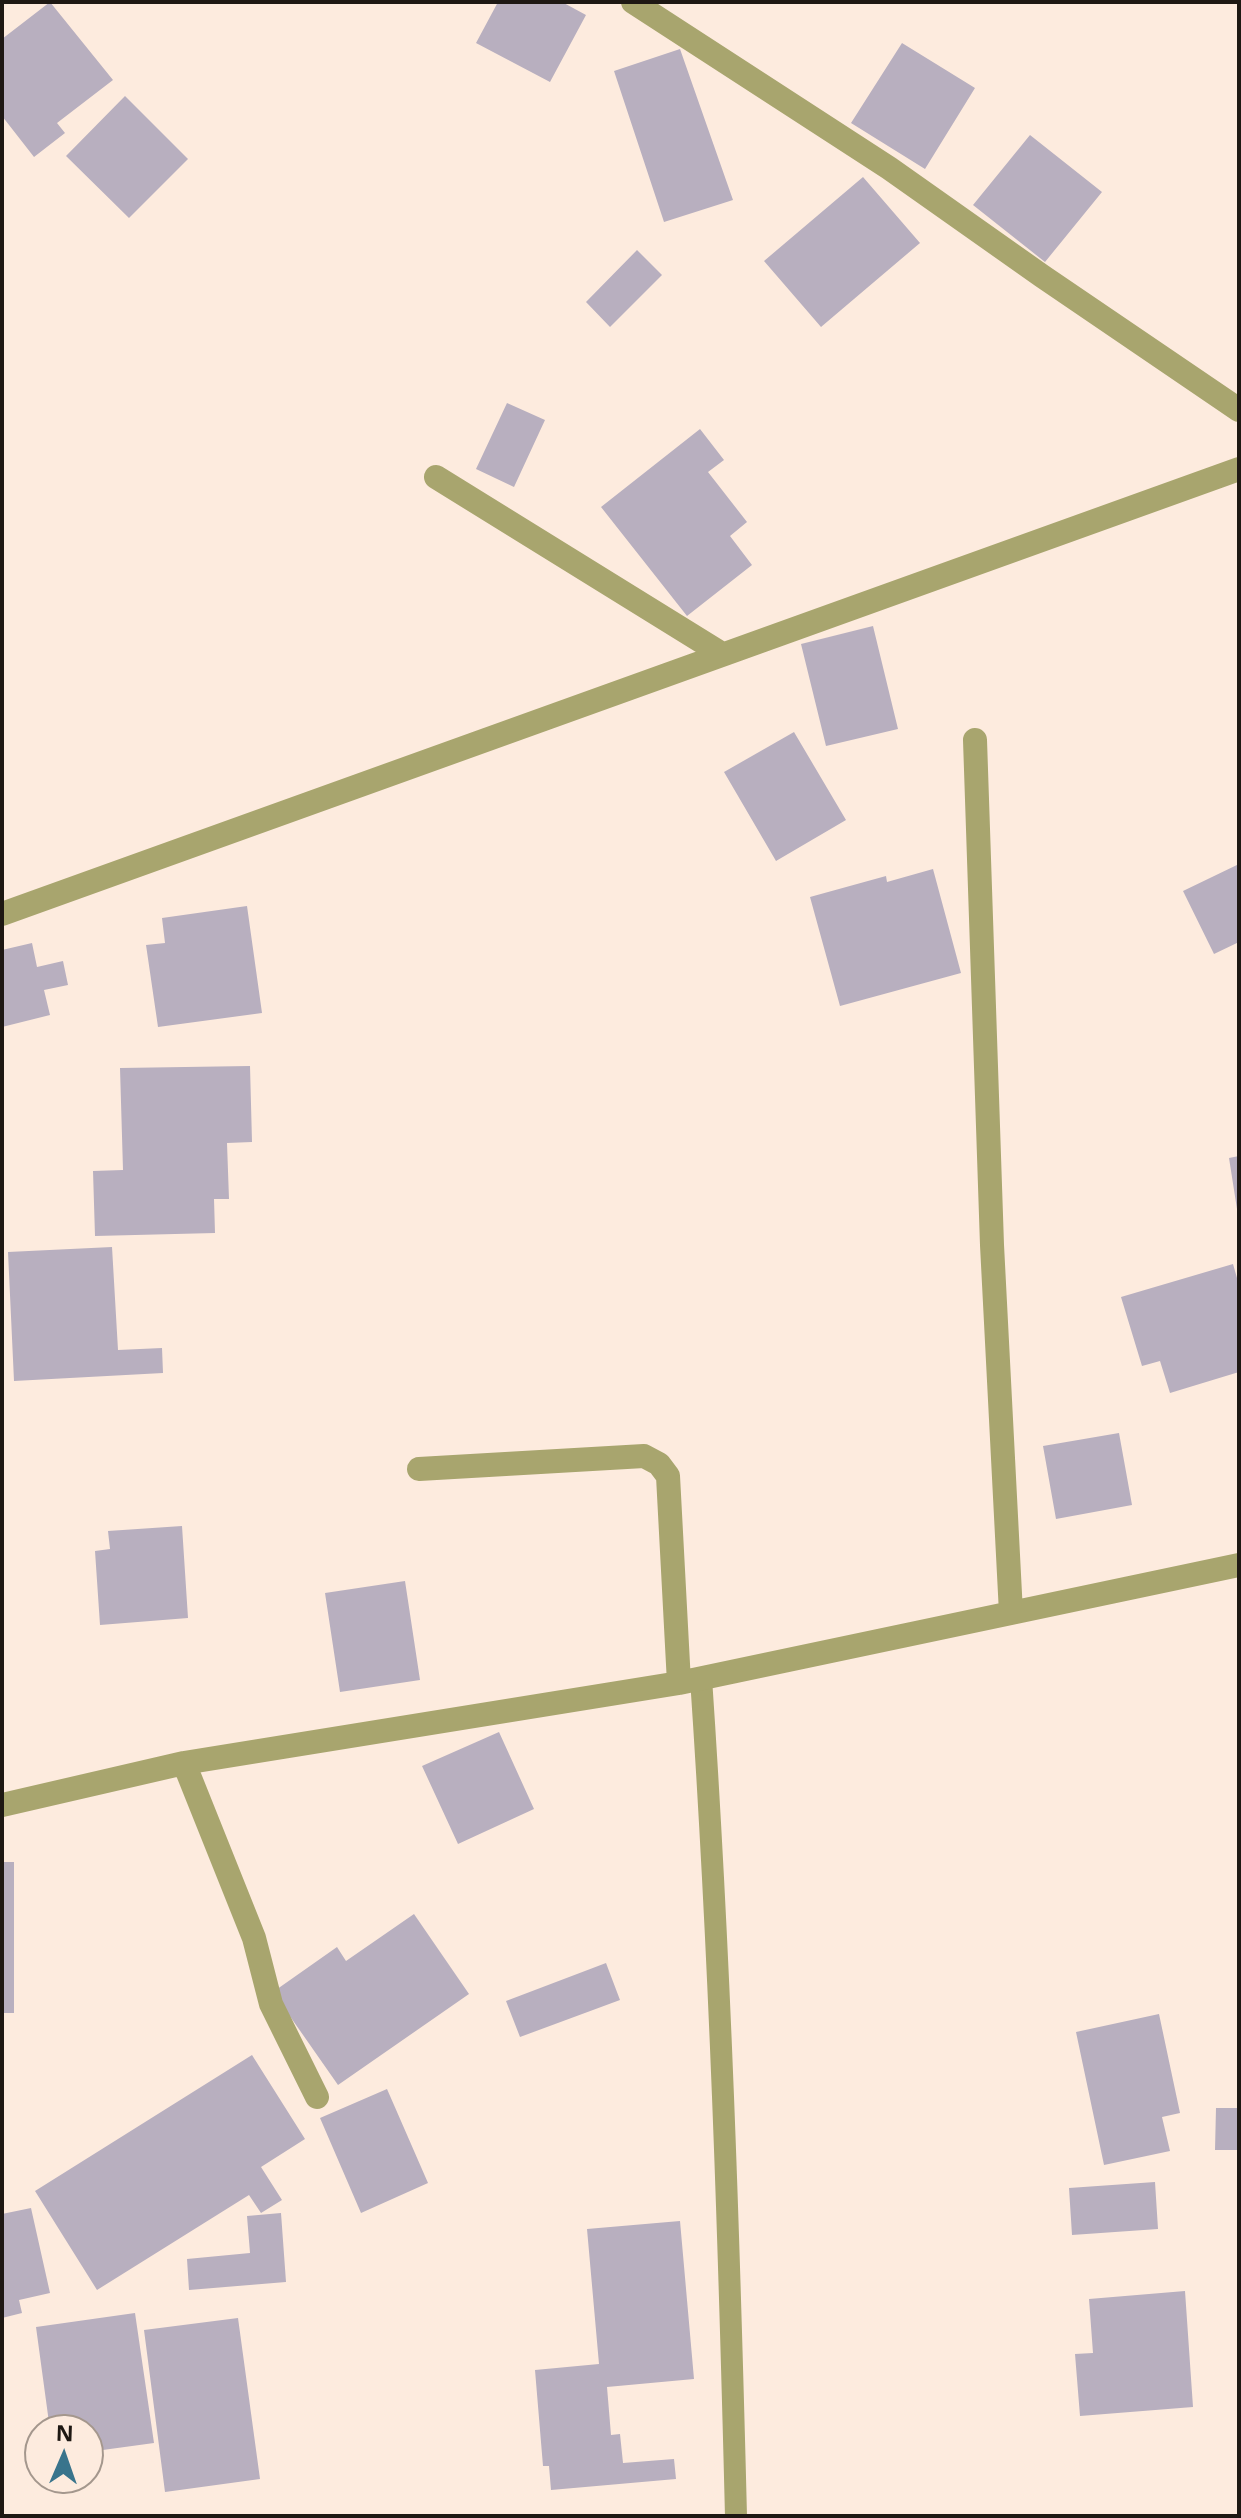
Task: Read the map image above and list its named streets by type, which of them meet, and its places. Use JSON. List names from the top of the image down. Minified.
{"north":"top"}
